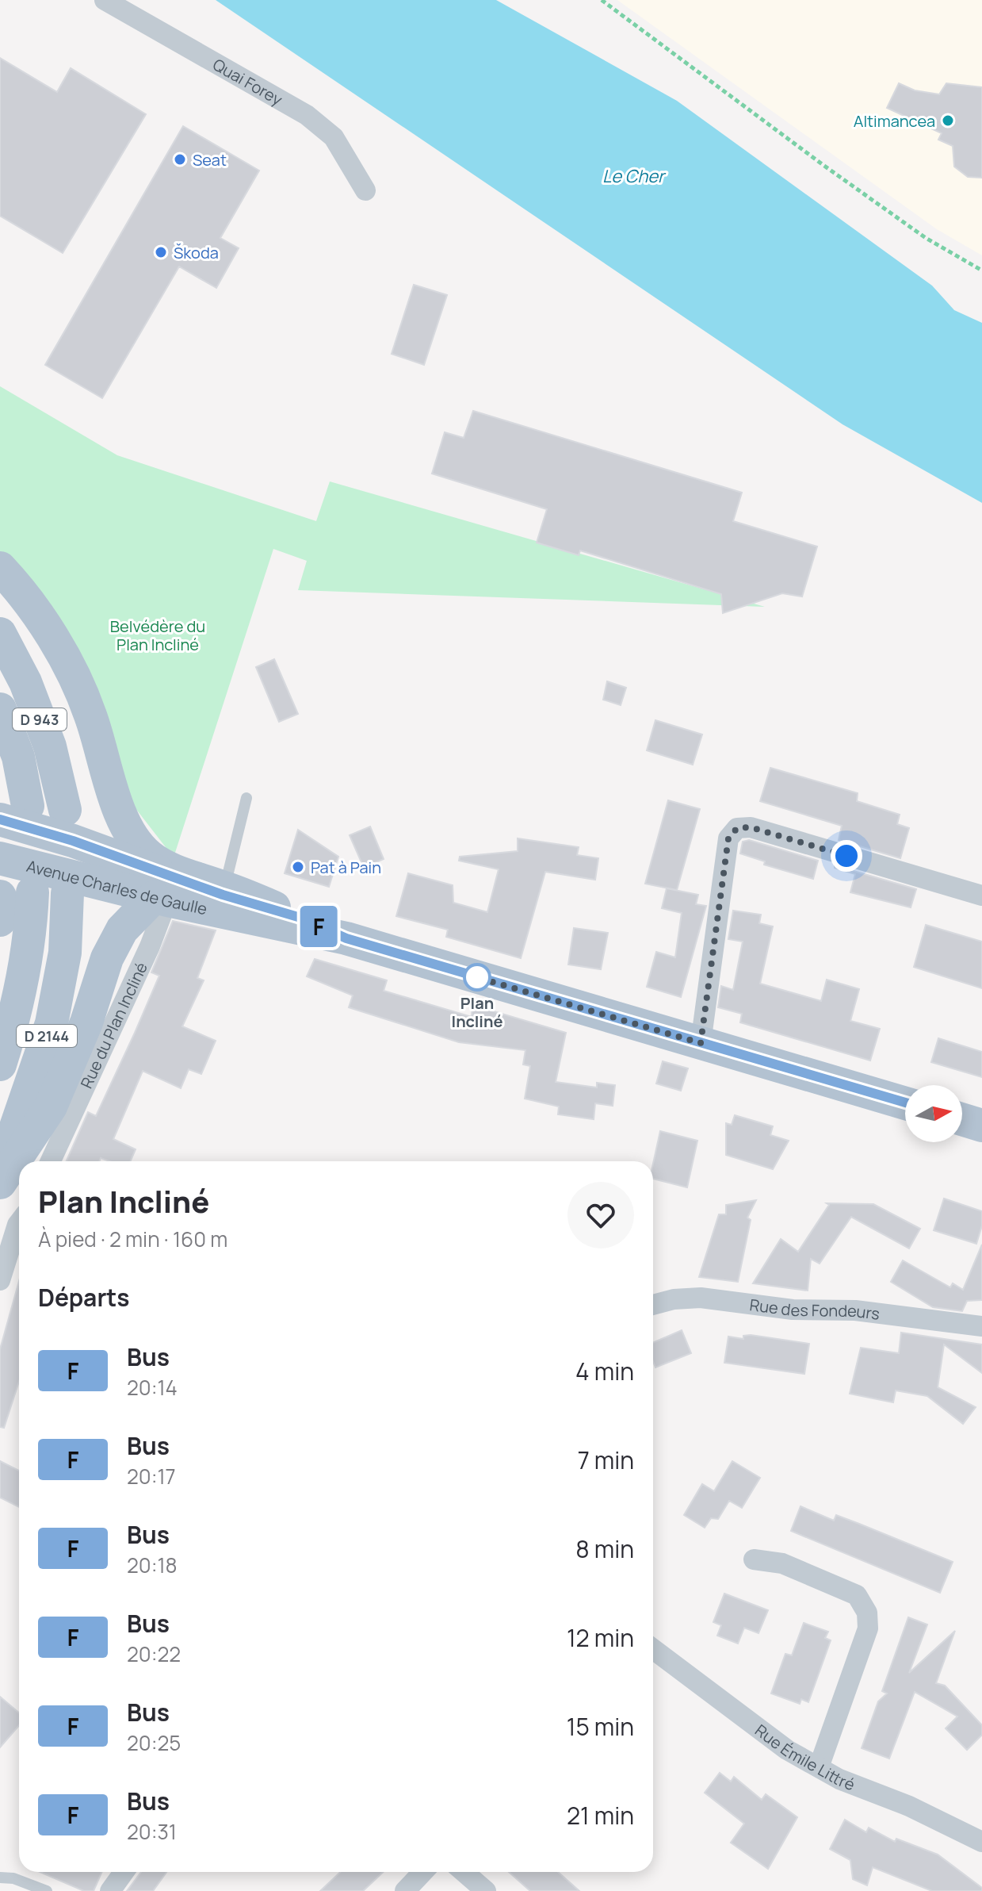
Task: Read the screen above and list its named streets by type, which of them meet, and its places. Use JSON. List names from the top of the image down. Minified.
{"streets":{"main road":["D 943","Avenue Charles de Gaulle","D 2144"],"street":["Quai Forey","Rue du Plan Incliné","Rue des Fondeurs","Rue Émile Littré"]},"crossings":[["D 943","Avenue Charles de Gaulle"],["Avenue Charles de Gaulle","Rue du Plan Incliné"]],"water":["Le Cher"],"parks":["Belvédère du Plan Incliné"],"places":["Altimancea","Seat","Škoda","Pat à Pain","Plan Incliné"],"lines":["bus line F"],"north":"right","page":{"on_map":"F","heading":[["Plan Incliné","À pied · 2 min · 160 m"],"Départs"],"list":[{"mark":"F","name":"Bus","note":"20:14","value":"4 min"},{"mark":"F","name":"Bus","note":"20:17","value":"7 min"},{"mark":"F","name":"Bus","note":"20:18","value":"8 min"},{"mark":"F","name":"Bus","note":"20:22","value":"12 min"},{"mark":"F","name":"Bus","note":"20:25","value":"15 min"},{"mark":"F","name":"Bus","note":"20:31","value":"21 min"}]}}
